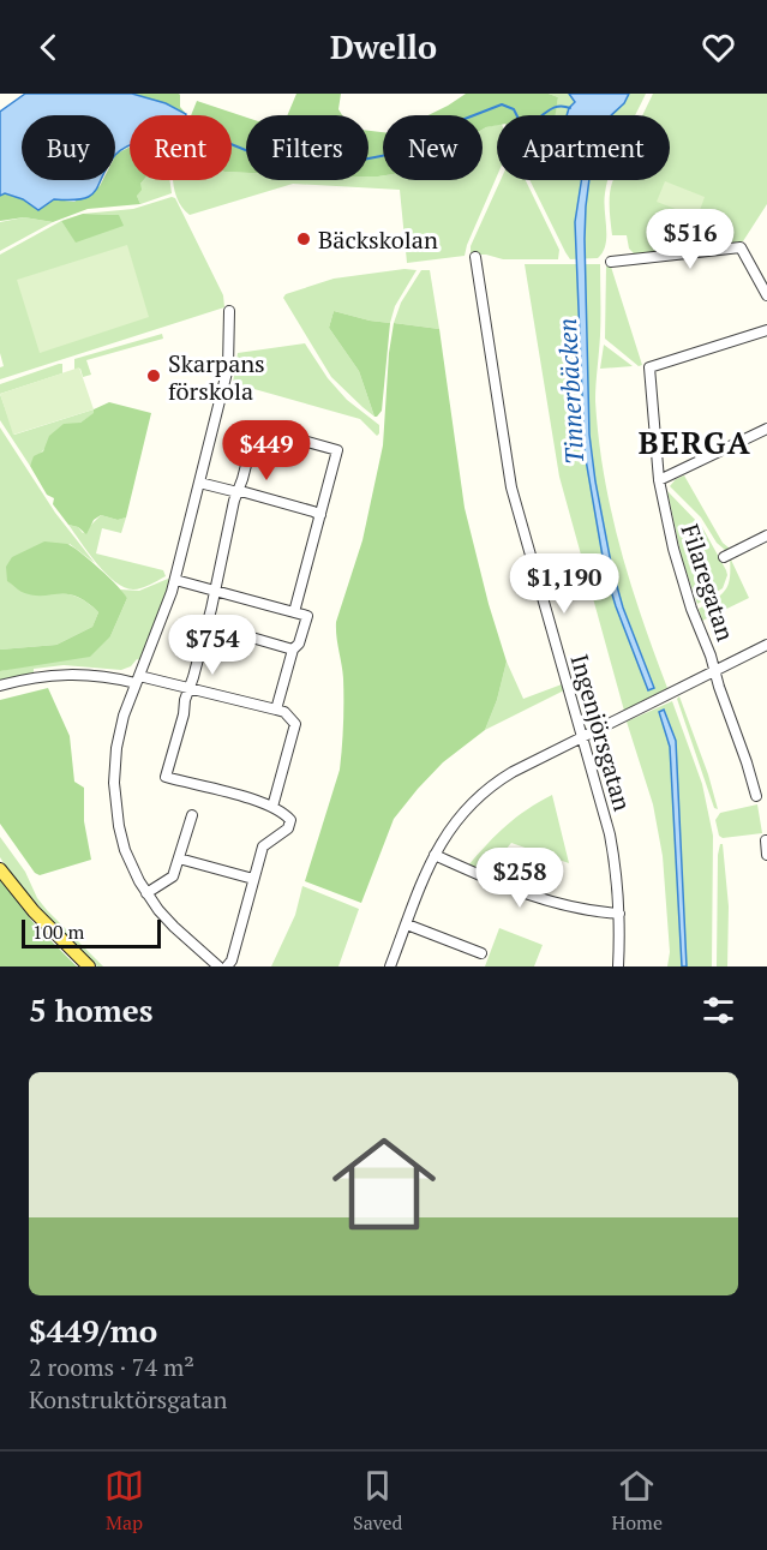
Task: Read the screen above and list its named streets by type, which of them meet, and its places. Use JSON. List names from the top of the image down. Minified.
{"streets":{"street":["Filaregatan","Ingenjörsgatan"]},"districts":["BERGA"],"water":["Tinnerbäcken"],"places":["Bäckskolan","Skarpans förskola"],"scale_bar":"100 m","page":{"header":"Dwello","chip":["Buy","Rent","Filters","New","Apartment"],"price":["$516","$449","$1,190","$754","$258"],"scale":"100 m","heading":"5 homes","list":[{"name":"$449/mo","note":"2 rooms · 74 m² · Konstruktörsgatan"}],"tabs":["Map","Saved","Home"]}}
